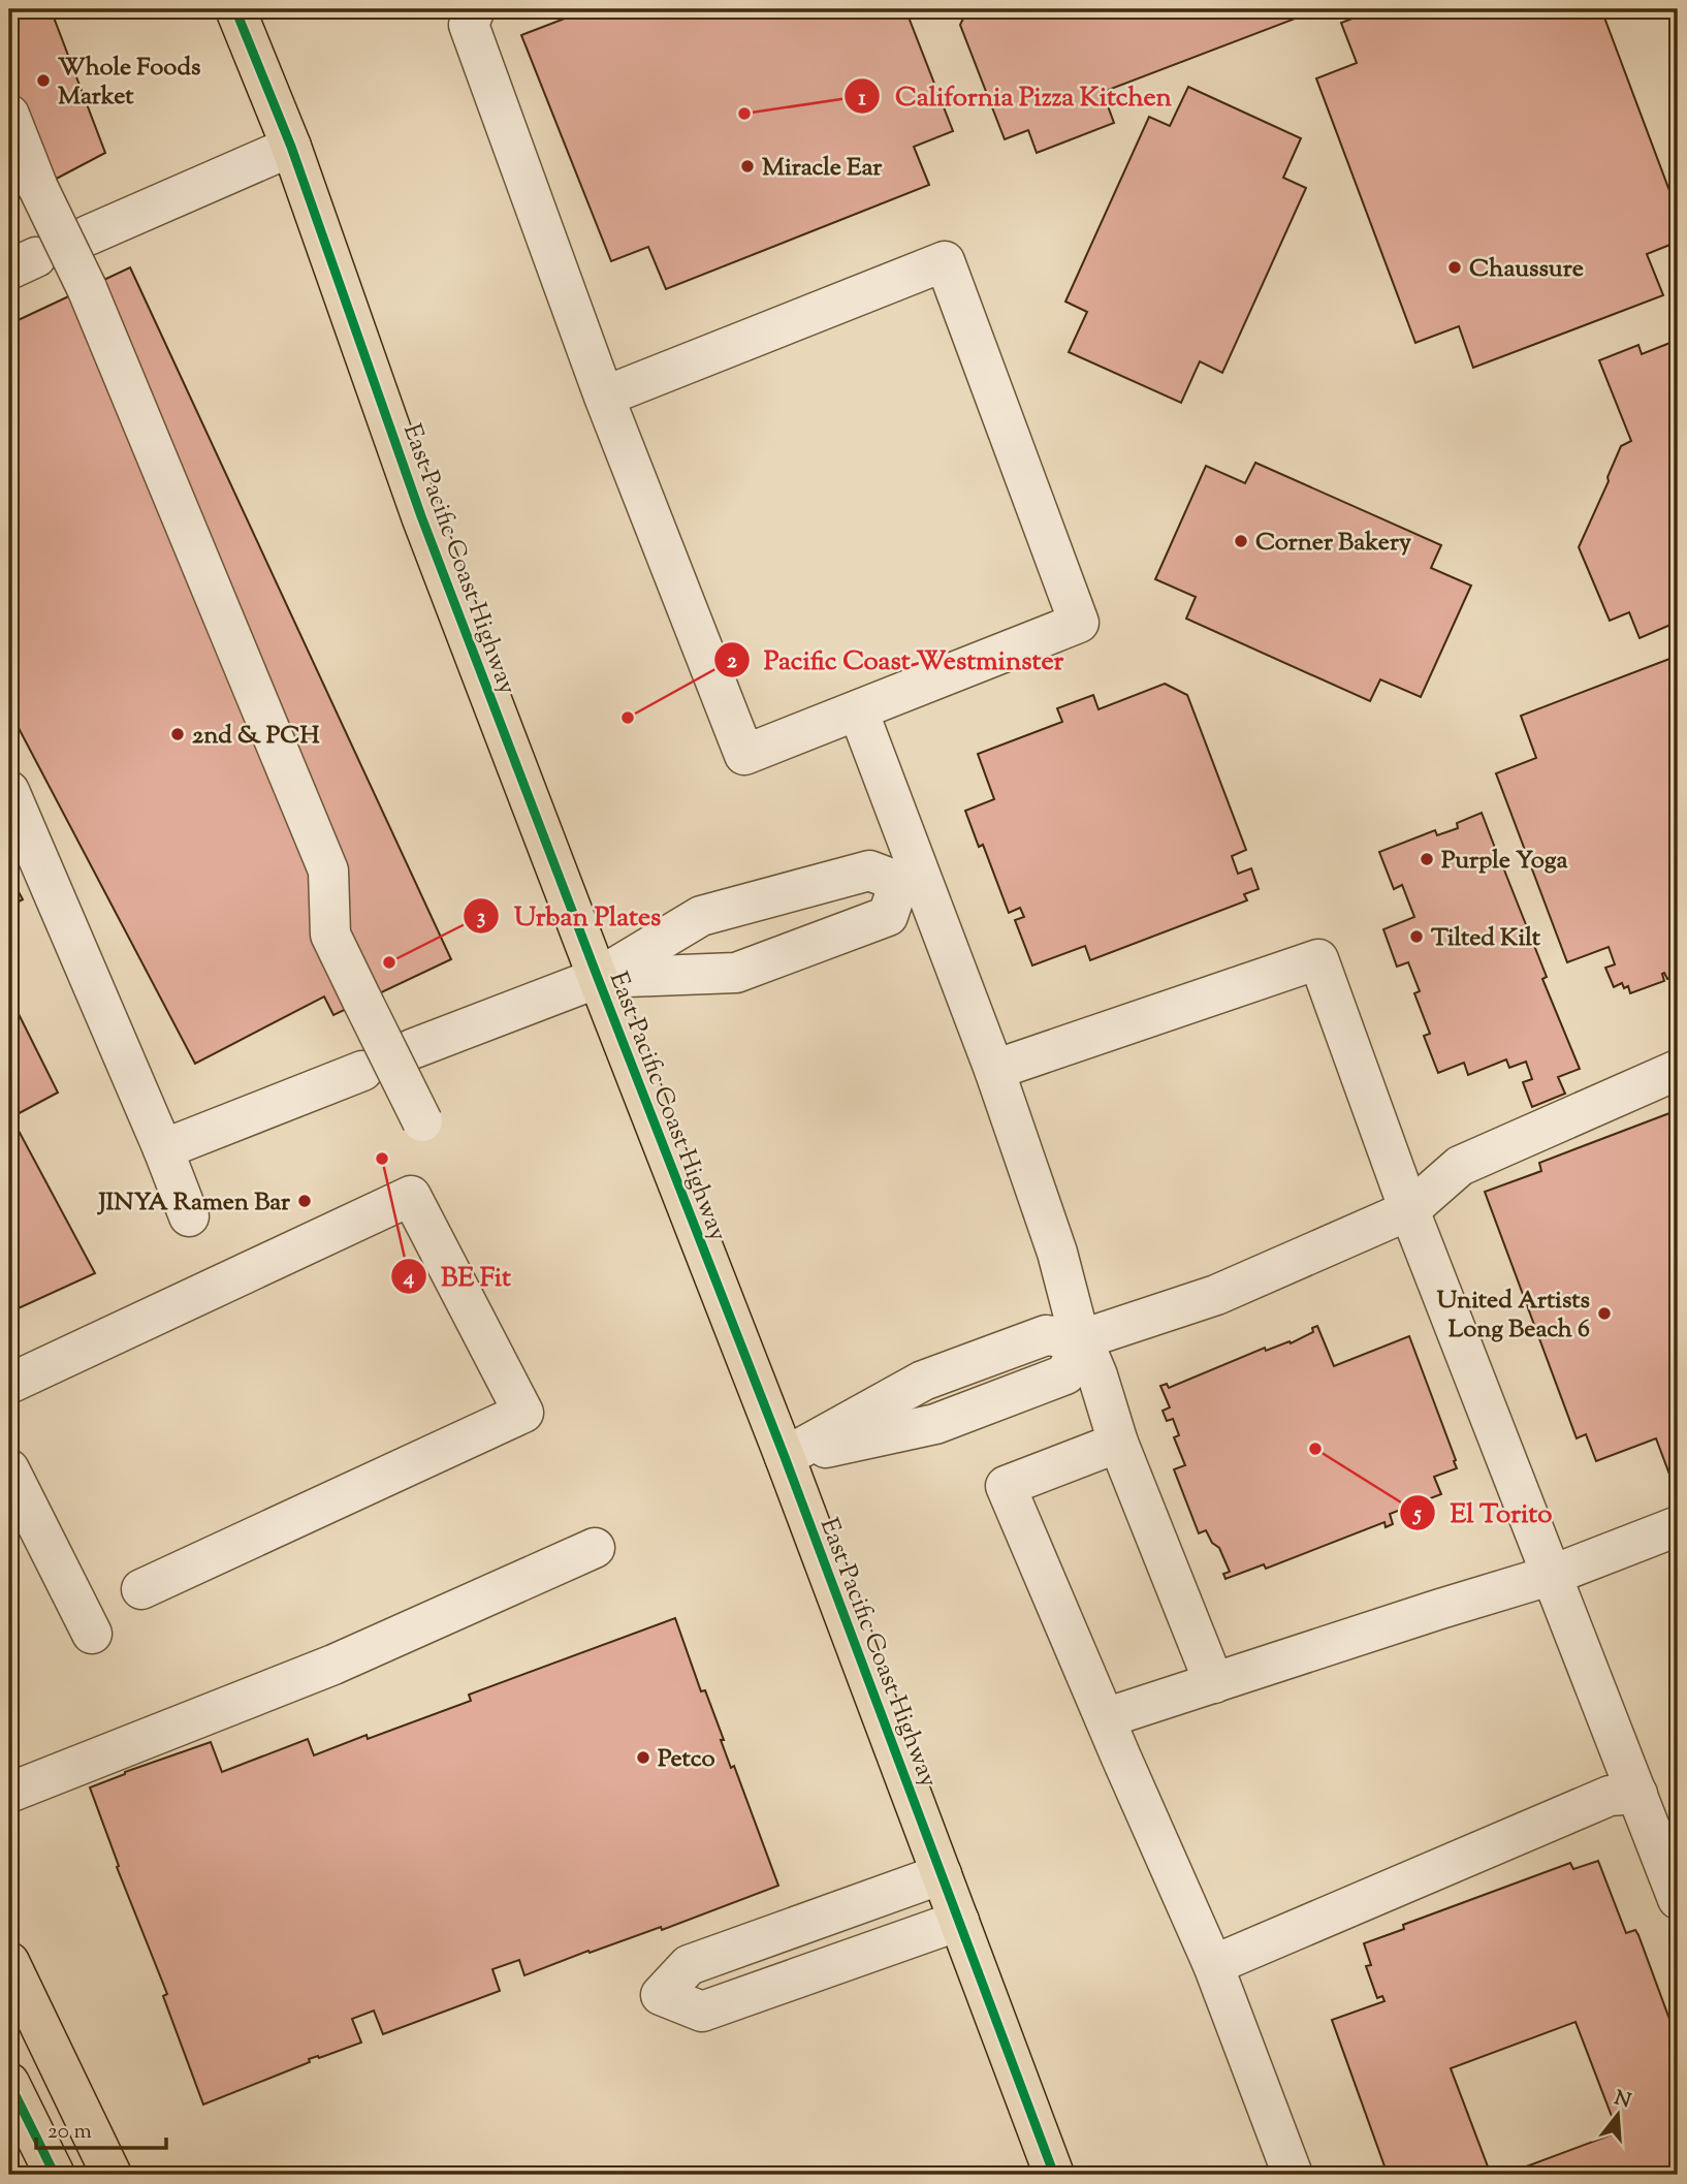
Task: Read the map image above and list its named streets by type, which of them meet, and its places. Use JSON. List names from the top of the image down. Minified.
{"streets":{"main road":["East Pacific Coast Highway"]},"places":["Whole Foods Market","California Pizza Kitchen","Miracle Ear","Chaussure","Corner Bakery","Pacific Coast-Westminster","2nd & PCH","Purple Yoga","Tilted Kilt","Urban Plates","BE Fit","JINYA Ramen Bar","United Artists Long Beach 6","El Torito","Petco"],"scale_bar":"20 m","north":"top"}
